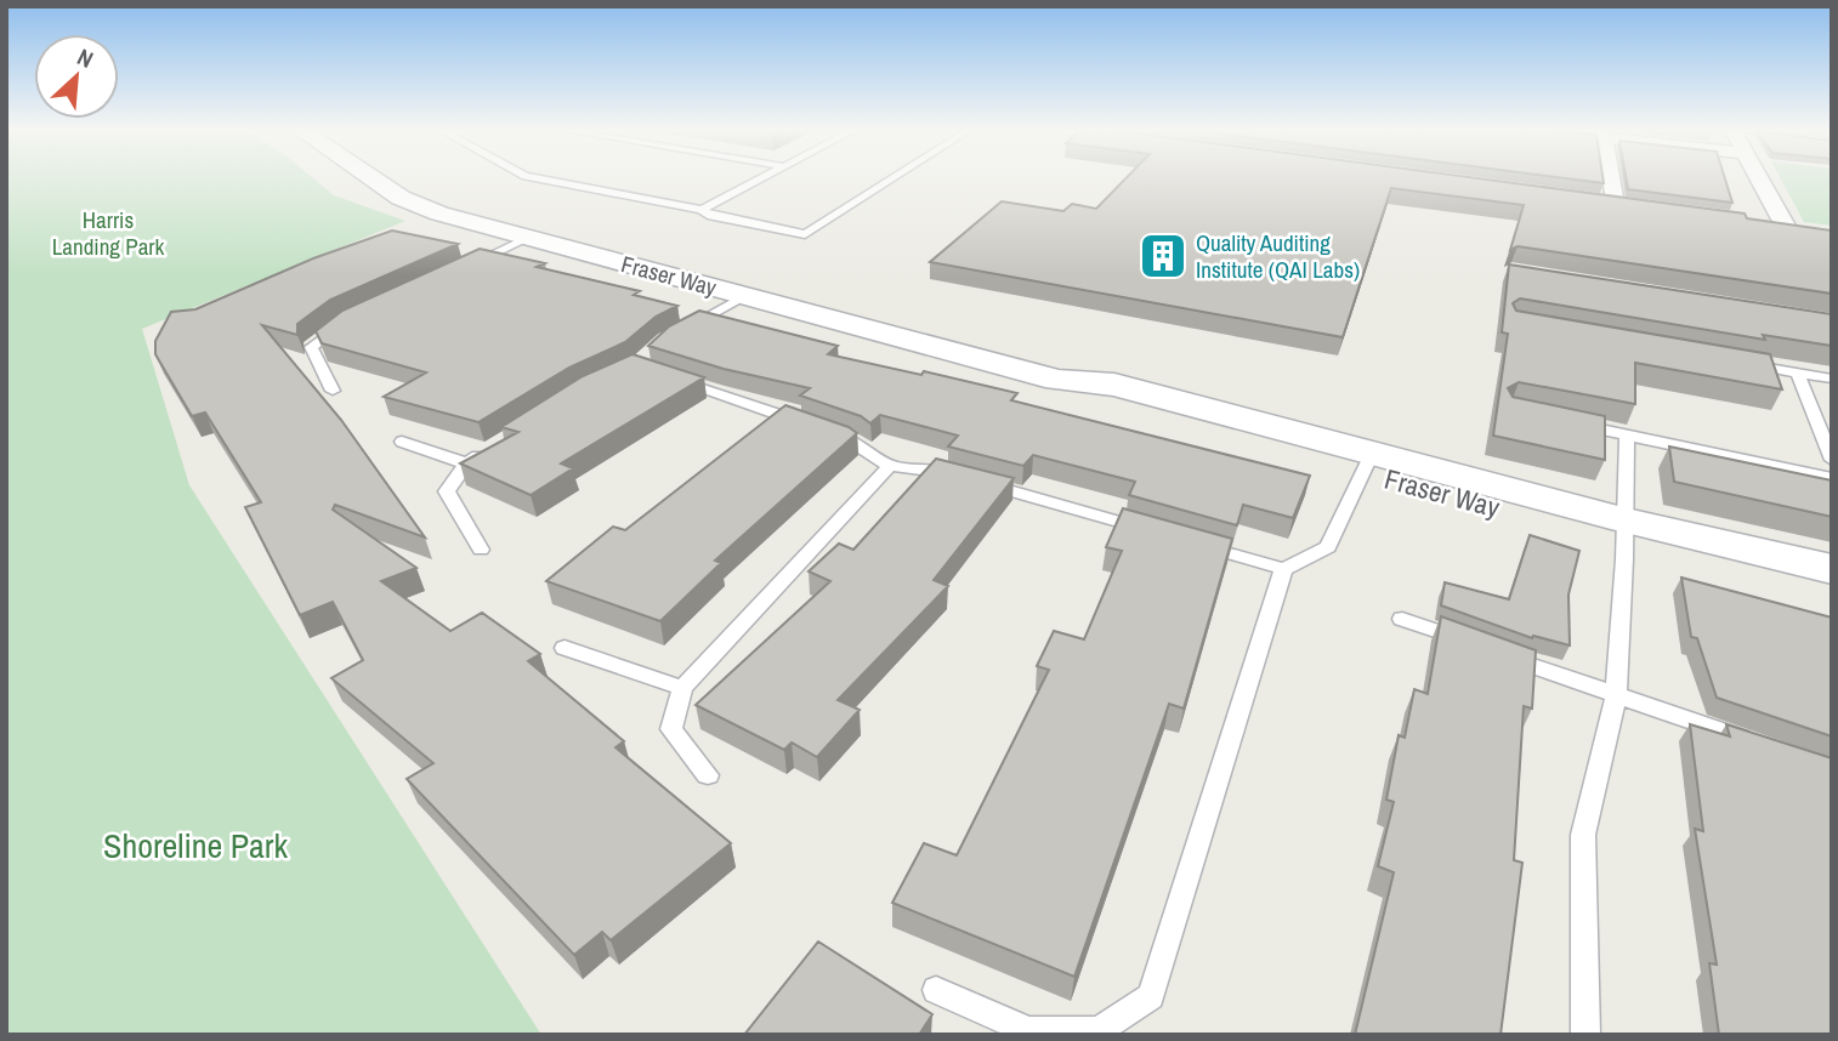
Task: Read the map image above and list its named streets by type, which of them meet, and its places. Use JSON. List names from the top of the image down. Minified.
{"streets":{"street":["Fraser Way"]},"parks":["Harris Landing Park","Shoreline Park"],"places":{"building":["Quality Auditing Institute (QAI Labs)"]},"north":"top right"}
